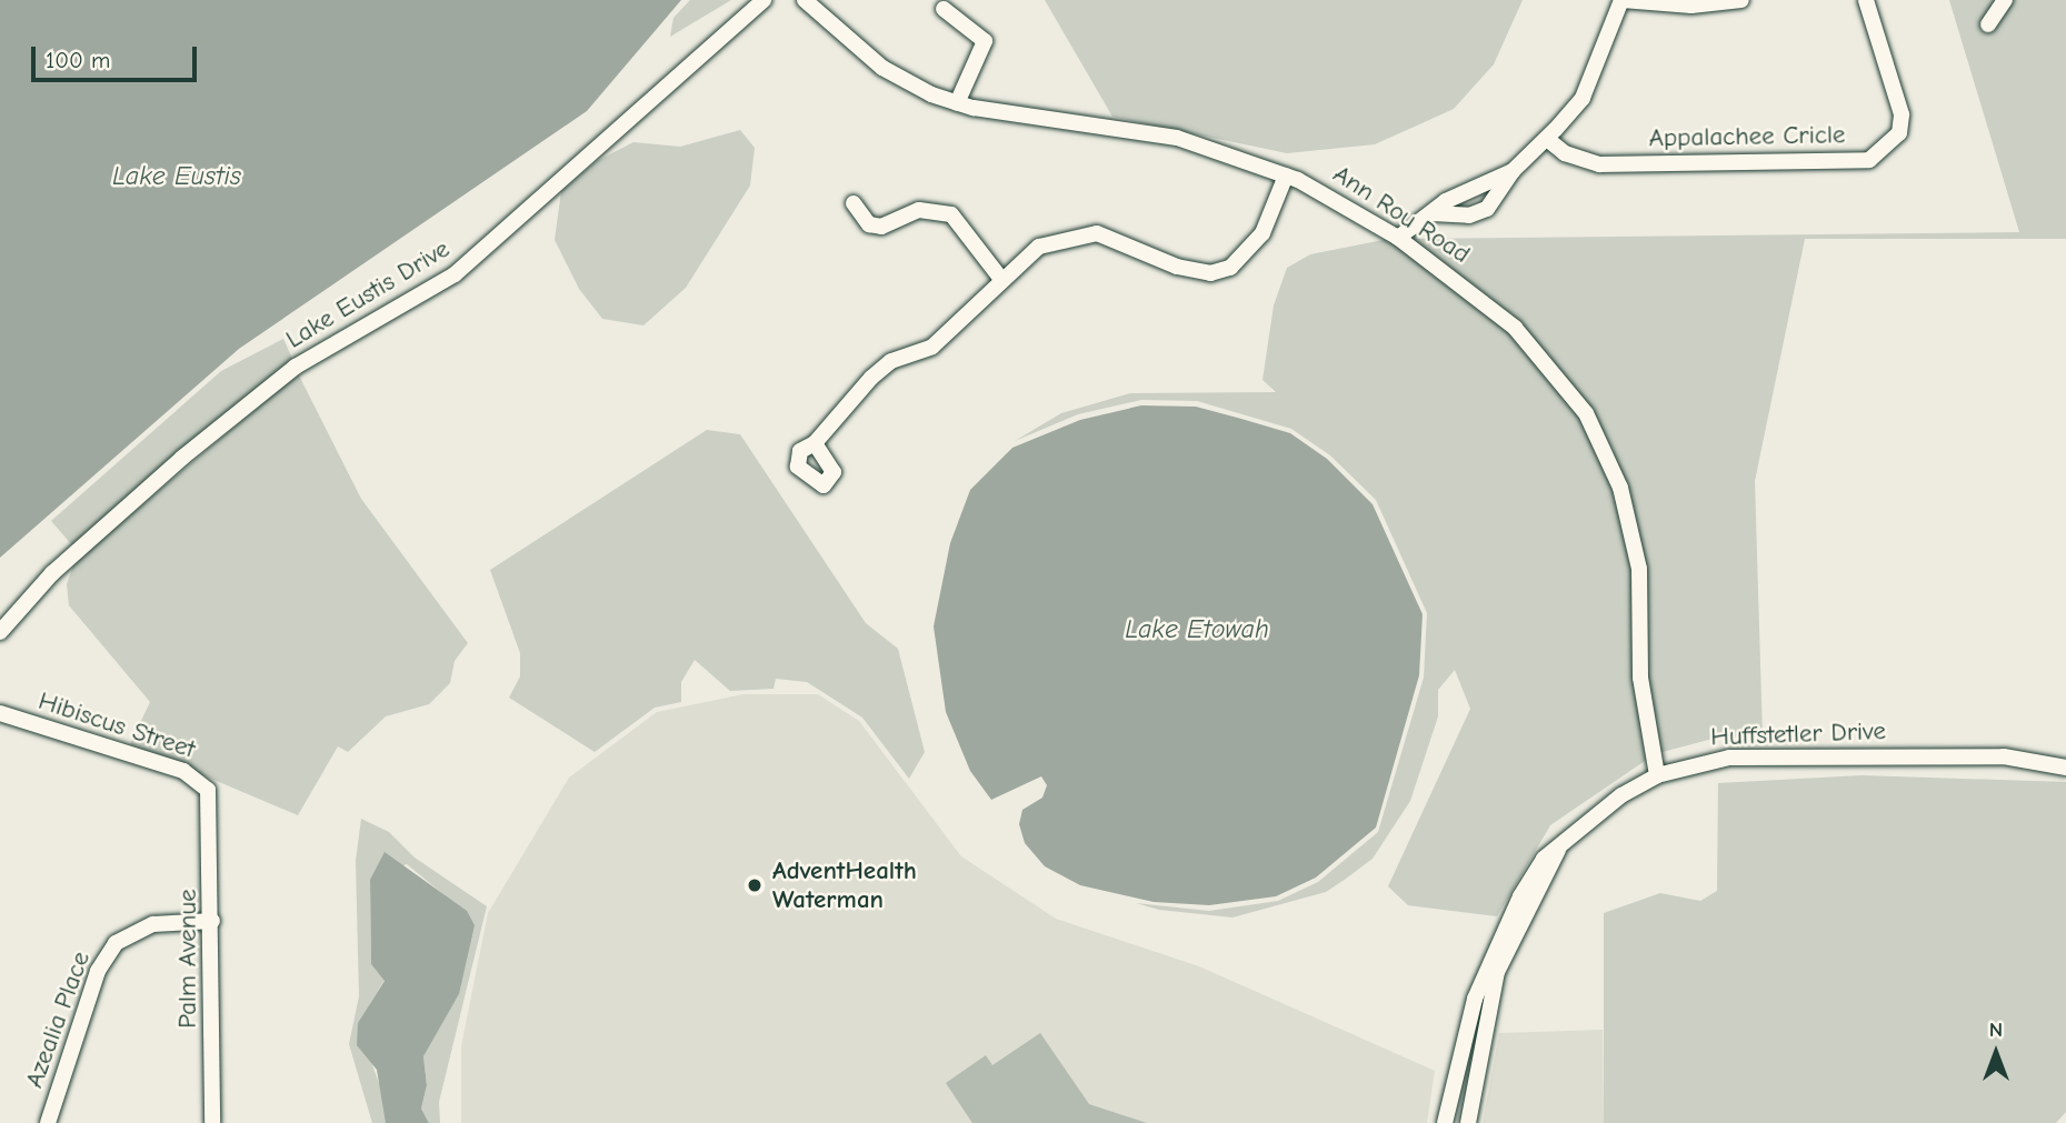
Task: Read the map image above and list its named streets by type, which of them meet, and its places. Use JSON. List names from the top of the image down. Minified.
{"streets":{"street":["Appalachee Cricle","Ann Rou Road","Lake Eustis Drive","Hibiscus Street","Huffstetler Drive","Palm Avenue","Azealia Place"]},"crossings":[["Ann Rou Road","Huffstetler Drive"],["Hibiscus Street","Palm Avenue"],["Palm Avenue","Azealia Place"]],"water":["Lake Eustis","Lake Etowah"],"places":["AdventHealth Waterman"],"scale_bar":"100 m","north":"top"}
